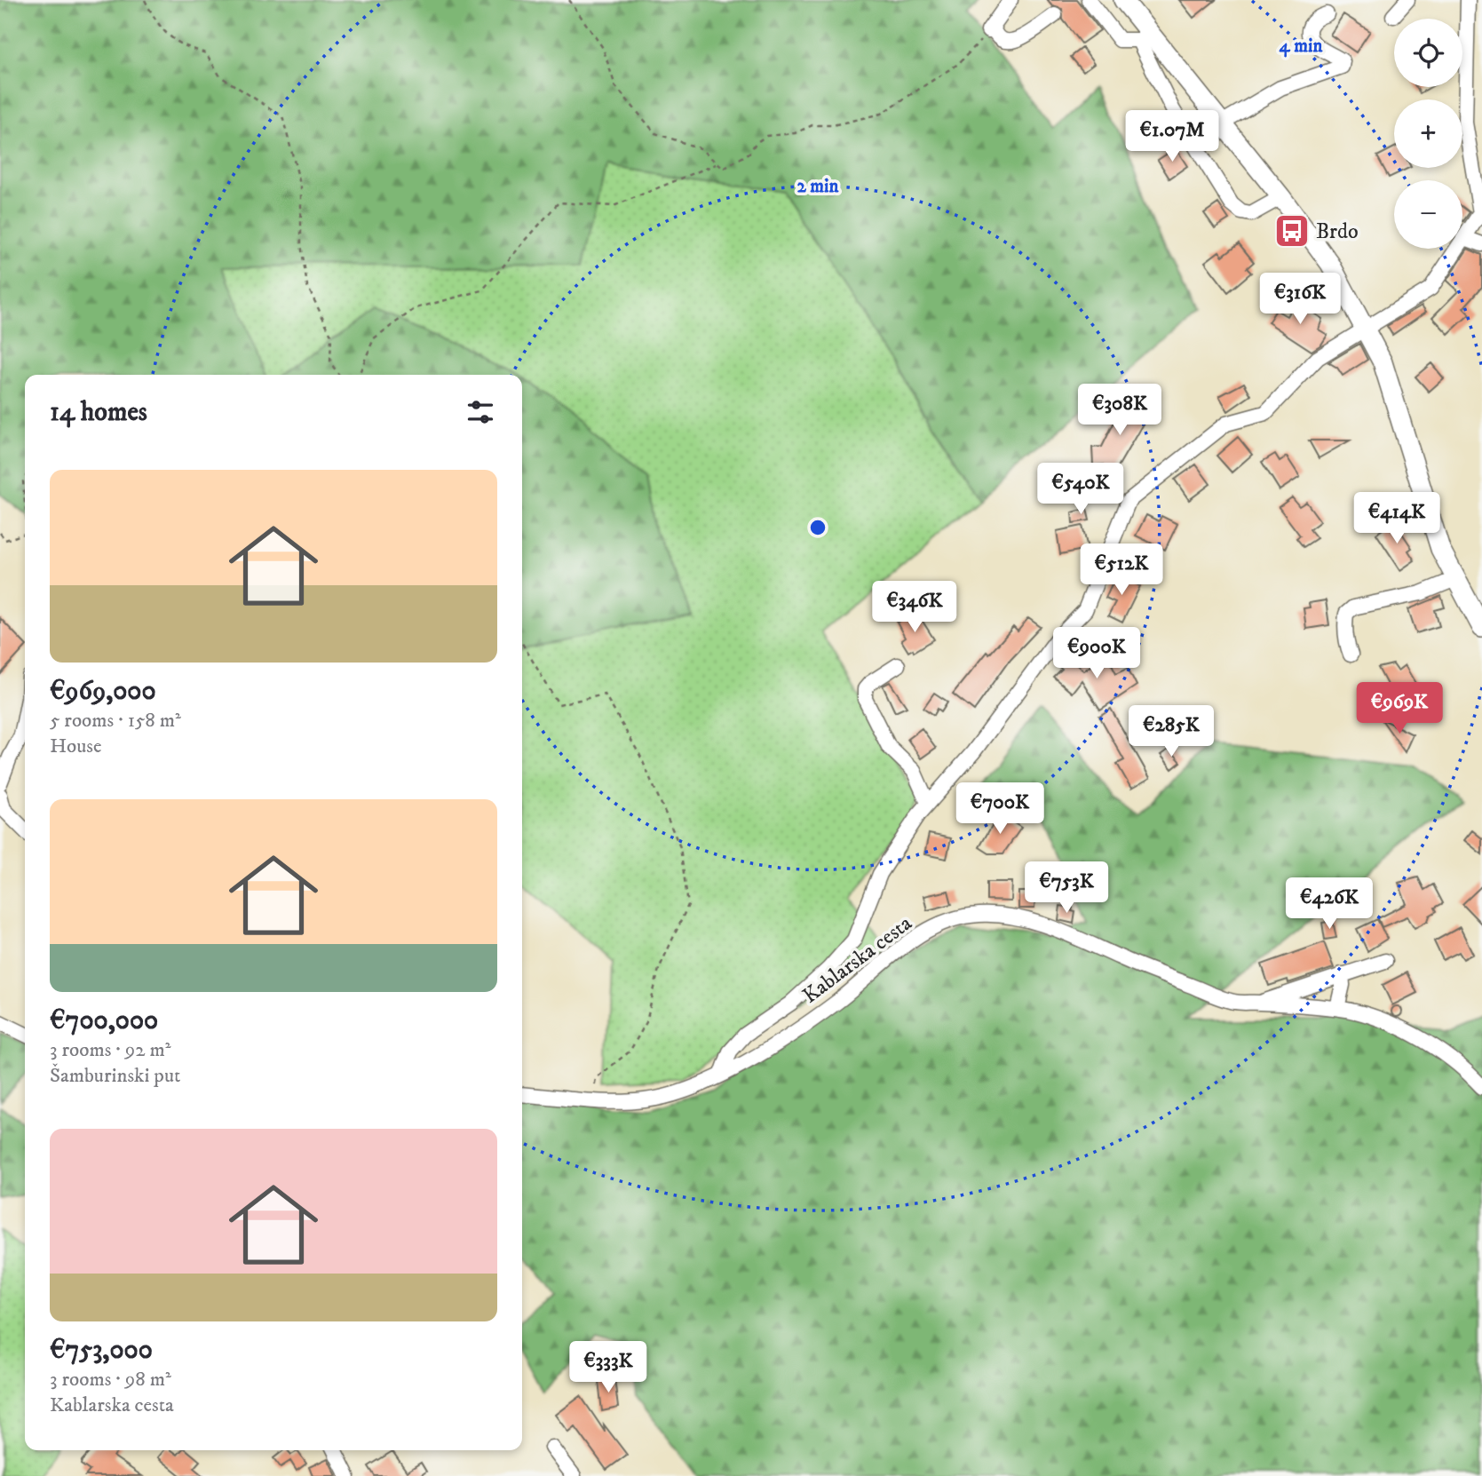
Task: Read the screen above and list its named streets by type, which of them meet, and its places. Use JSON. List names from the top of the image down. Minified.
{"streets":{"street":["Kablarska cesta"]},"places":{"bus stop":["Brdo"]},"page":{"map_buttons":["+","−"],"price":["€1.07M","€316K","€308K","€540K","€414K","€512K","€346K","€900K","€969K","€285K","€700K","€753K","€426K","€333K"],"heading":"14 homes","list":[{"name":"€969,000","note":"5 rooms · 158 m² · House"},{"name":"€700,000","note":"3 rooms · 92 m² · Šamburinski put"},{"name":"€753,000","note":"3 rooms · 98 m² · Kablarska cesta"}]},"rings":["4 min","2 min"]}
